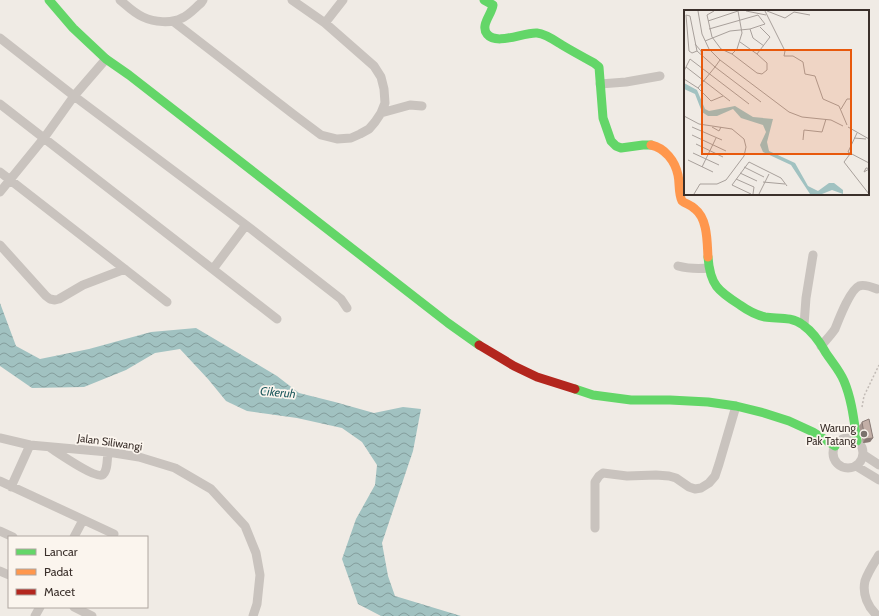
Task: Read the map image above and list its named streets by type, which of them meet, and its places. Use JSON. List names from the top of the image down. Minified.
{"streets":{"street":["Jalan Siliwangi"]},"water":["Cikeruh"],"places":["Warung Pak Tatang"],"legend":["Lancar","Padat","Macet"]}
